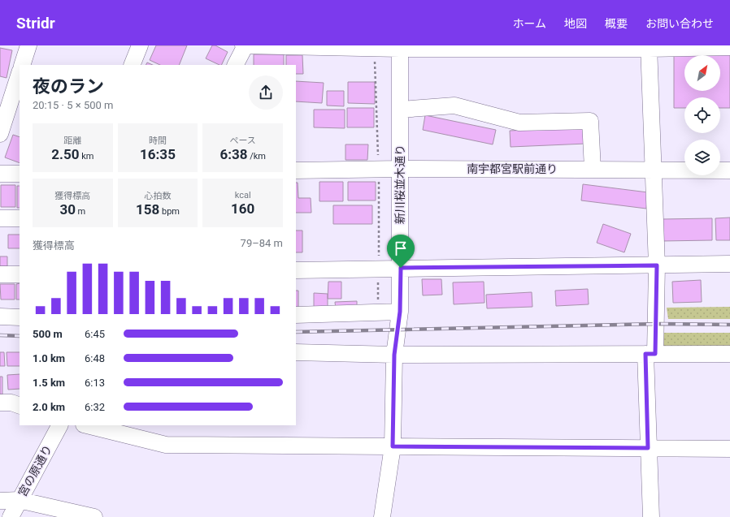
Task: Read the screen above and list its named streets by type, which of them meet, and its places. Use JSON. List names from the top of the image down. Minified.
{"streets":{"street":["南宇都宮駅前通り","新川桜並木通り","宮の原通り"]},"crossings":[["南宇都宮駅前通り","新川桜並木通り"]],"north":"top right","page":{"header":"Stridr","nav":["ホーム","地図","概要","お問い合わせ"],"heading":["夜のラン","20:15 · 5 × 500 m"],"stats":[["距離","2.50 km"],["時間","16:35"],["ペース","6:38 /km"],["獲得標高","30 m"],["心拍数","158 bpm"],["kcal","160"]],"chart":["獲得標高","79–84 m"],"list":[{"name":"500 m","note":"6:45"},{"name":"1.0 km","note":"6:48"},{"name":"1.5 km","note":"6:13"},{"name":"2.0 km","note":"6:32"}]}}
